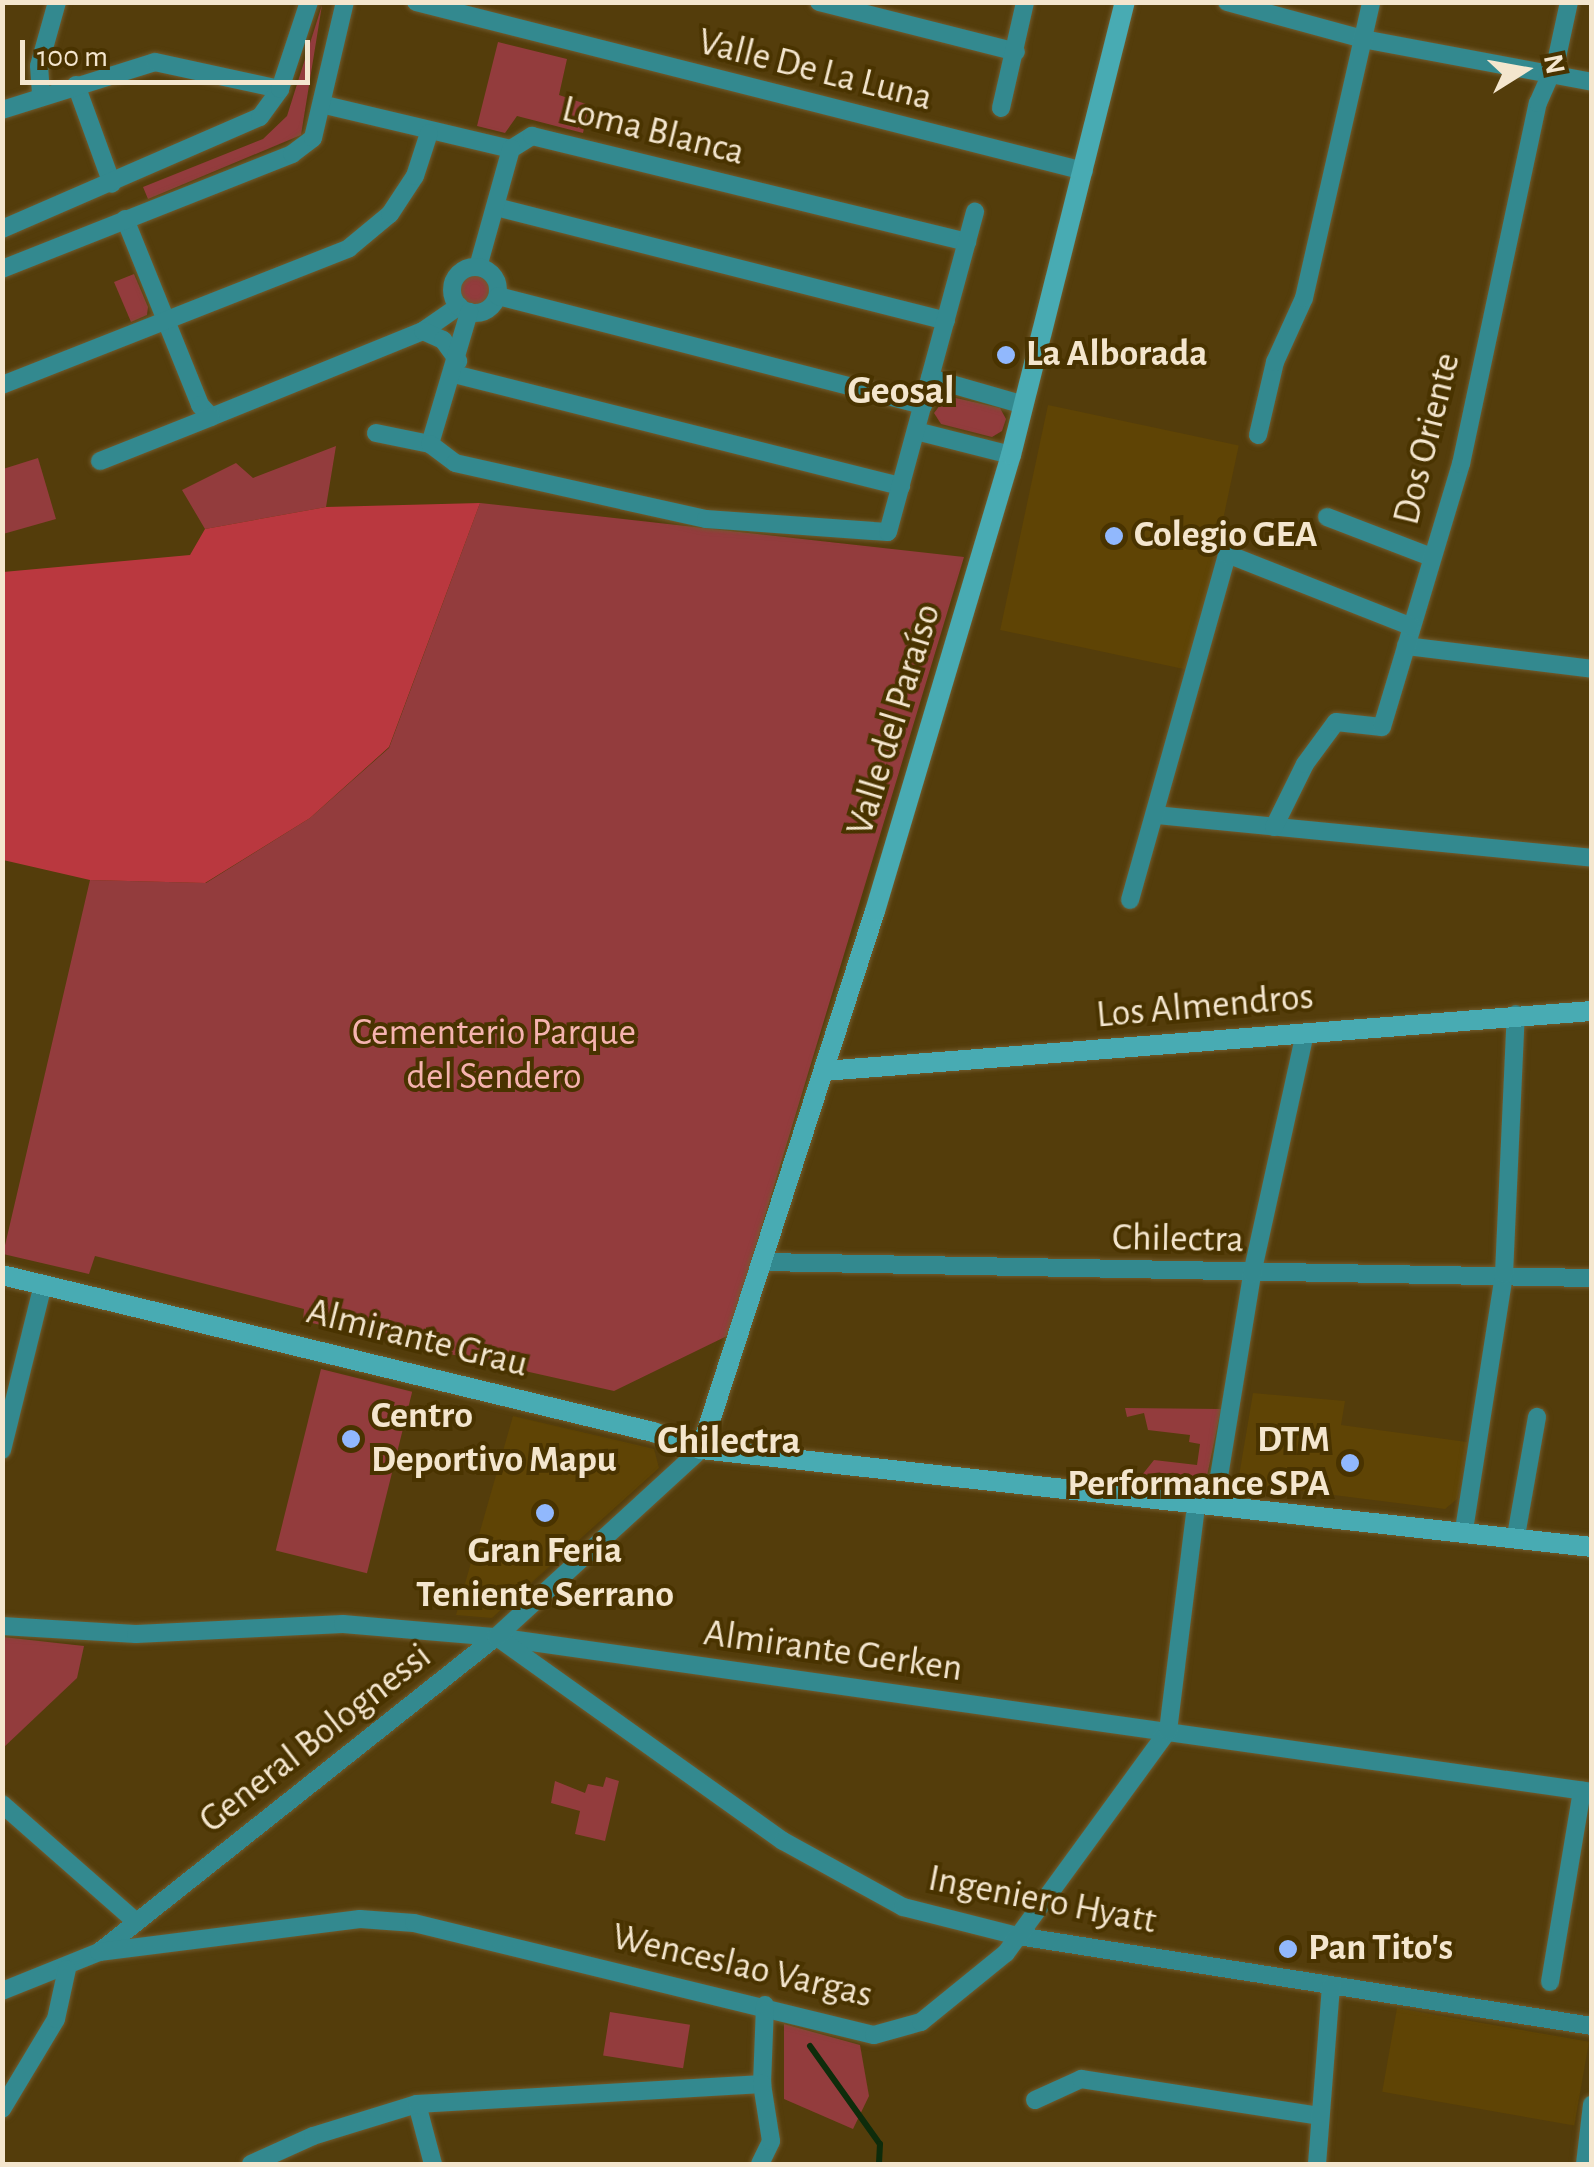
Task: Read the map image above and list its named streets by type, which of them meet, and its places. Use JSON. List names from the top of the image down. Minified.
{"streets":{"street":["Valle De La Luna","Loma Blanca","Dos Oriente","Valle del Paraíso","Los Almendros","Chilectra","Almirante Grau","Almirante Gerken","General Bolognessi","Ingeniero Hyatt","Wenceslao Vargas"]},"crossings":[["Valle De La Luna","Valle del Paraíso"],["Valle del Paraíso","Los Almendros"],["Valle del Paraíso","Chilectra"],["Valle del Paraíso","Almirante Grau"],["Valle del Paraíso","General Bolognessi"],["Los Almendros","Wenceslao Vargas"],["Chilectra","Wenceslao Vargas"],["Almirante Grau","General Bolognessi"],["Almirante Grau","Wenceslao Vargas"],["Almirante Gerken","General Bolognessi"],["Almirante Gerken","Ingeniero Hyatt"],["Almirante Gerken","Wenceslao Vargas"],["General Bolognessi","Ingeniero Hyatt"],["General Bolognessi","Wenceslao Vargas"],["Ingeniero Hyatt","Wenceslao Vargas"]],"districts":["Geosal","Chilectra"],"parks":["Cementerio Parque del Sendero"],"places":["La Alborada","Colegio GEA","Centro Deportivo Mapu","DTM Performance SPA","Gran Feria Teniente Serrano","Pan Tito's"],"scale_bar":"100 m","north":"right"}
